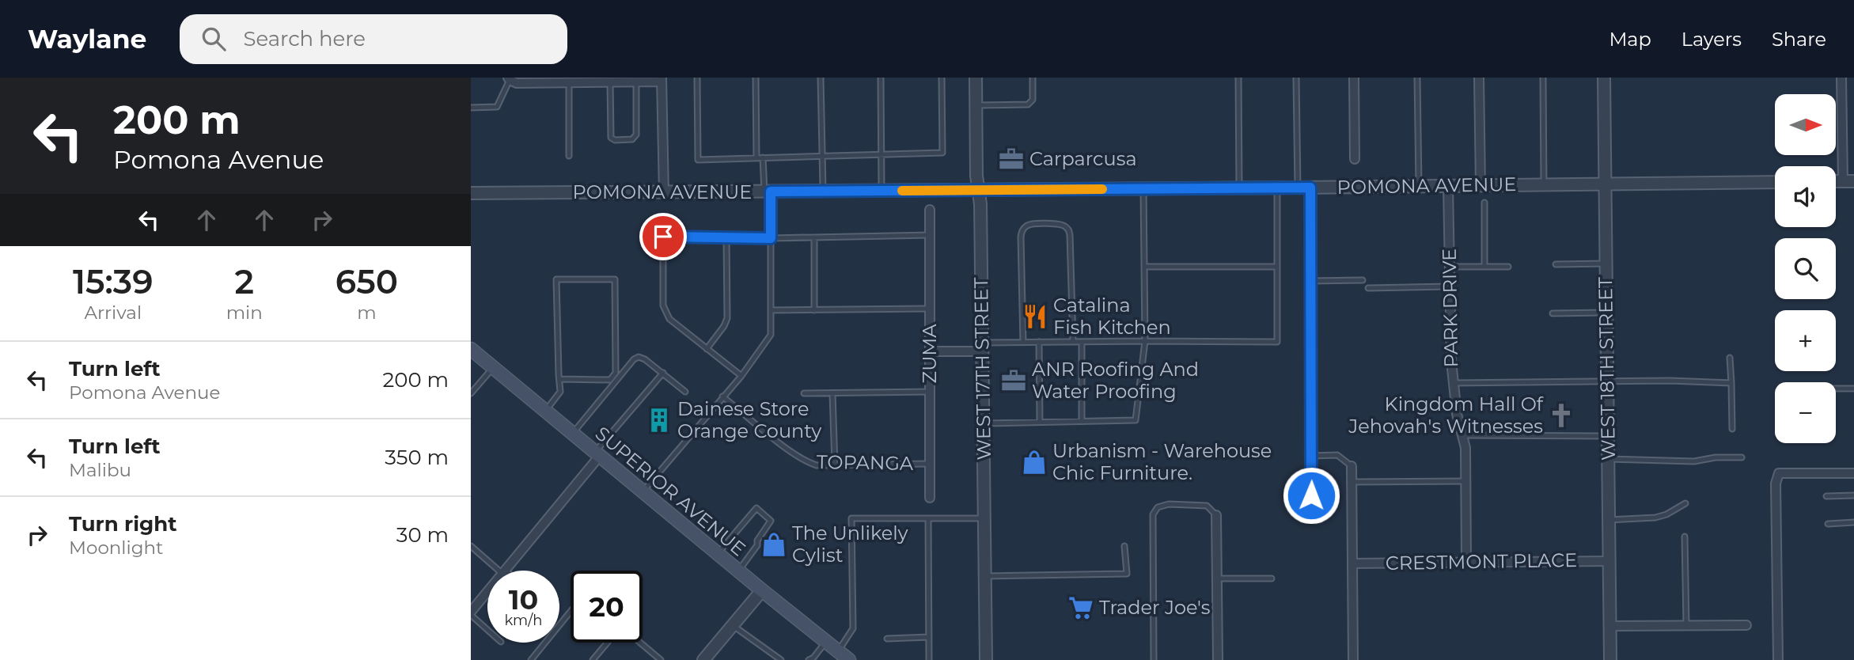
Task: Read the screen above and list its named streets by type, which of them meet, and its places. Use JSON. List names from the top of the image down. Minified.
{"streets":{"main road":["SUPERIOR AVENUE"],"street":["POMONA AVENUE","PARK DRIVE","ZUMA","WEST 17TH STREET","WEST 18TH STREET","CRESTMONT PLACE"],"lane":["TOPANGA"]},"crossings":[["POMONA AVENUE","PARK DRIVE"],["POMONA AVENUE","WEST 17TH STREET"],["POMONA AVENUE","WEST 18TH STREET"],["PARK DRIVE","CRESTMONT PLACE"],["ZUMA","TOPANGA"],["WEST 18TH STREET","CRESTMONT PLACE"]],"places":{"office":["Carparcusa","ANR Roofing And Water Proofing"],"restaurant":["Catalina Fish Kitchen"],"church":["Kingdom Hall Of Jehovah's Witnesses"],"building":["Dainese Store Orange County"],"shop":["Urbanism - Warehouse Chic Furniture.","The Unlikely Cylist"],"supermarket":["Trader Joe's"]},"north":"right","page":{"header":"Waylane","search":"Search here","nav":["Map","Layers","Share"],"turn":["200 m","Pomona Avenue"],"map_buttons":["+","−"],"eta":["15:39","Arrival","2","min","650","m"],"list":[{"name":"Turn left","note":"Pomona Avenue","value":"200 m"},{"name":"Turn left","note":"Malibu","value":"350 m"},{"name":"Turn right","note":"Moonlight","value":"30 m"}],"speed":"10 km/h","limit":"20"}}
